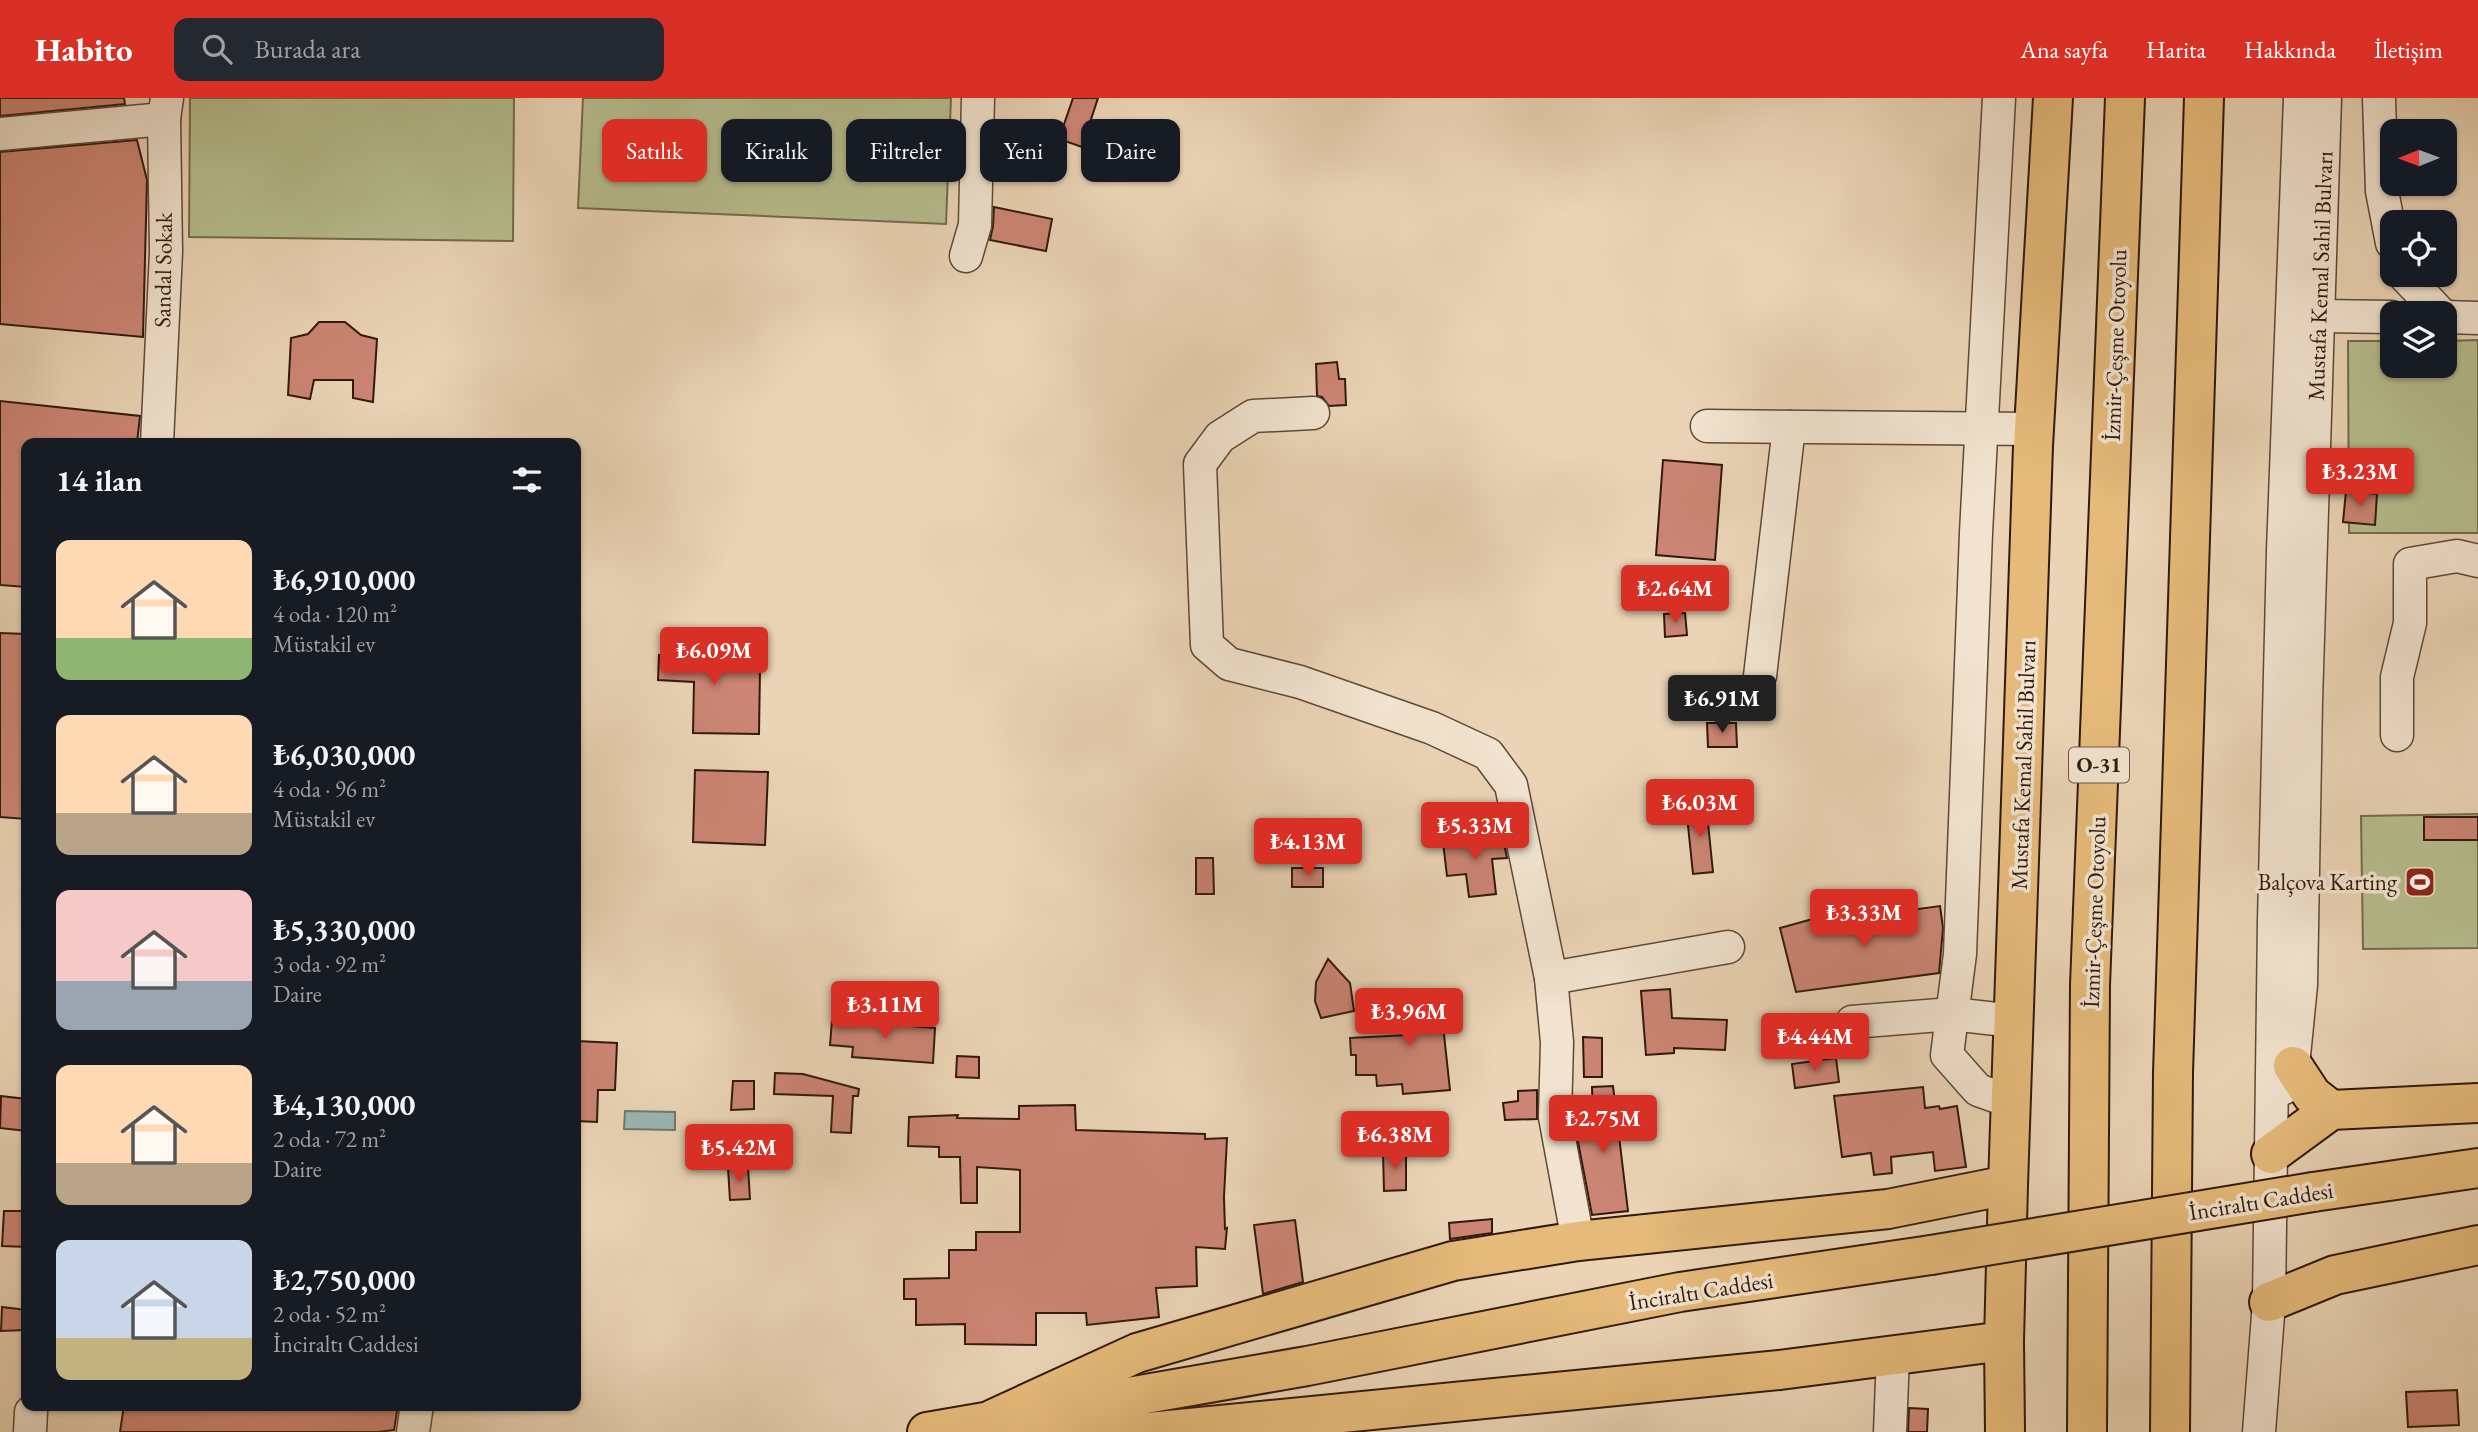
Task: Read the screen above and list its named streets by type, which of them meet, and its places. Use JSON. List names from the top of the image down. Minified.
{"streets":{"main road":["Mustafa Kemal Sahil Bulvarı","İzmir-Çeşme Otoyolu","O-31","İnciraltı Caddesi"],"street":["Sandal Sokak"]},"places":{"sports":["Balçova Karting"]},"north":"left","page":{"header":"Habito","search":"Burada ara","nav":["Ana sayfa","Harita","Hakkında","İletişim"],"chip":["Satılık","Kiralık","Filtreler","Yeni","Daire"],"heading":"14 ilan","price":["₺3.23M","₺2.64M","₺6.09M","₺6.91M","₺6.03M","₺5.33M","₺4.13M","₺3.33M","₺3.11M","₺3.96M","₺4.44M","₺2.75M","₺6.38M","₺5.42M"],"list":[{"name":"₺6,910,000","note":"4 oda · 120 m² · Müstakil ev"},{"name":"₺6,030,000","note":"4 oda · 96 m² · Müstakil ev"},{"name":"₺5,330,000","note":"3 oda · 92 m² · Daire"},{"name":"₺4,130,000","note":"2 oda · 72 m² · Daire"},{"name":"₺2,750,000","note":"2 oda · 52 m² · İnciraltı Caddesi"}]}}
